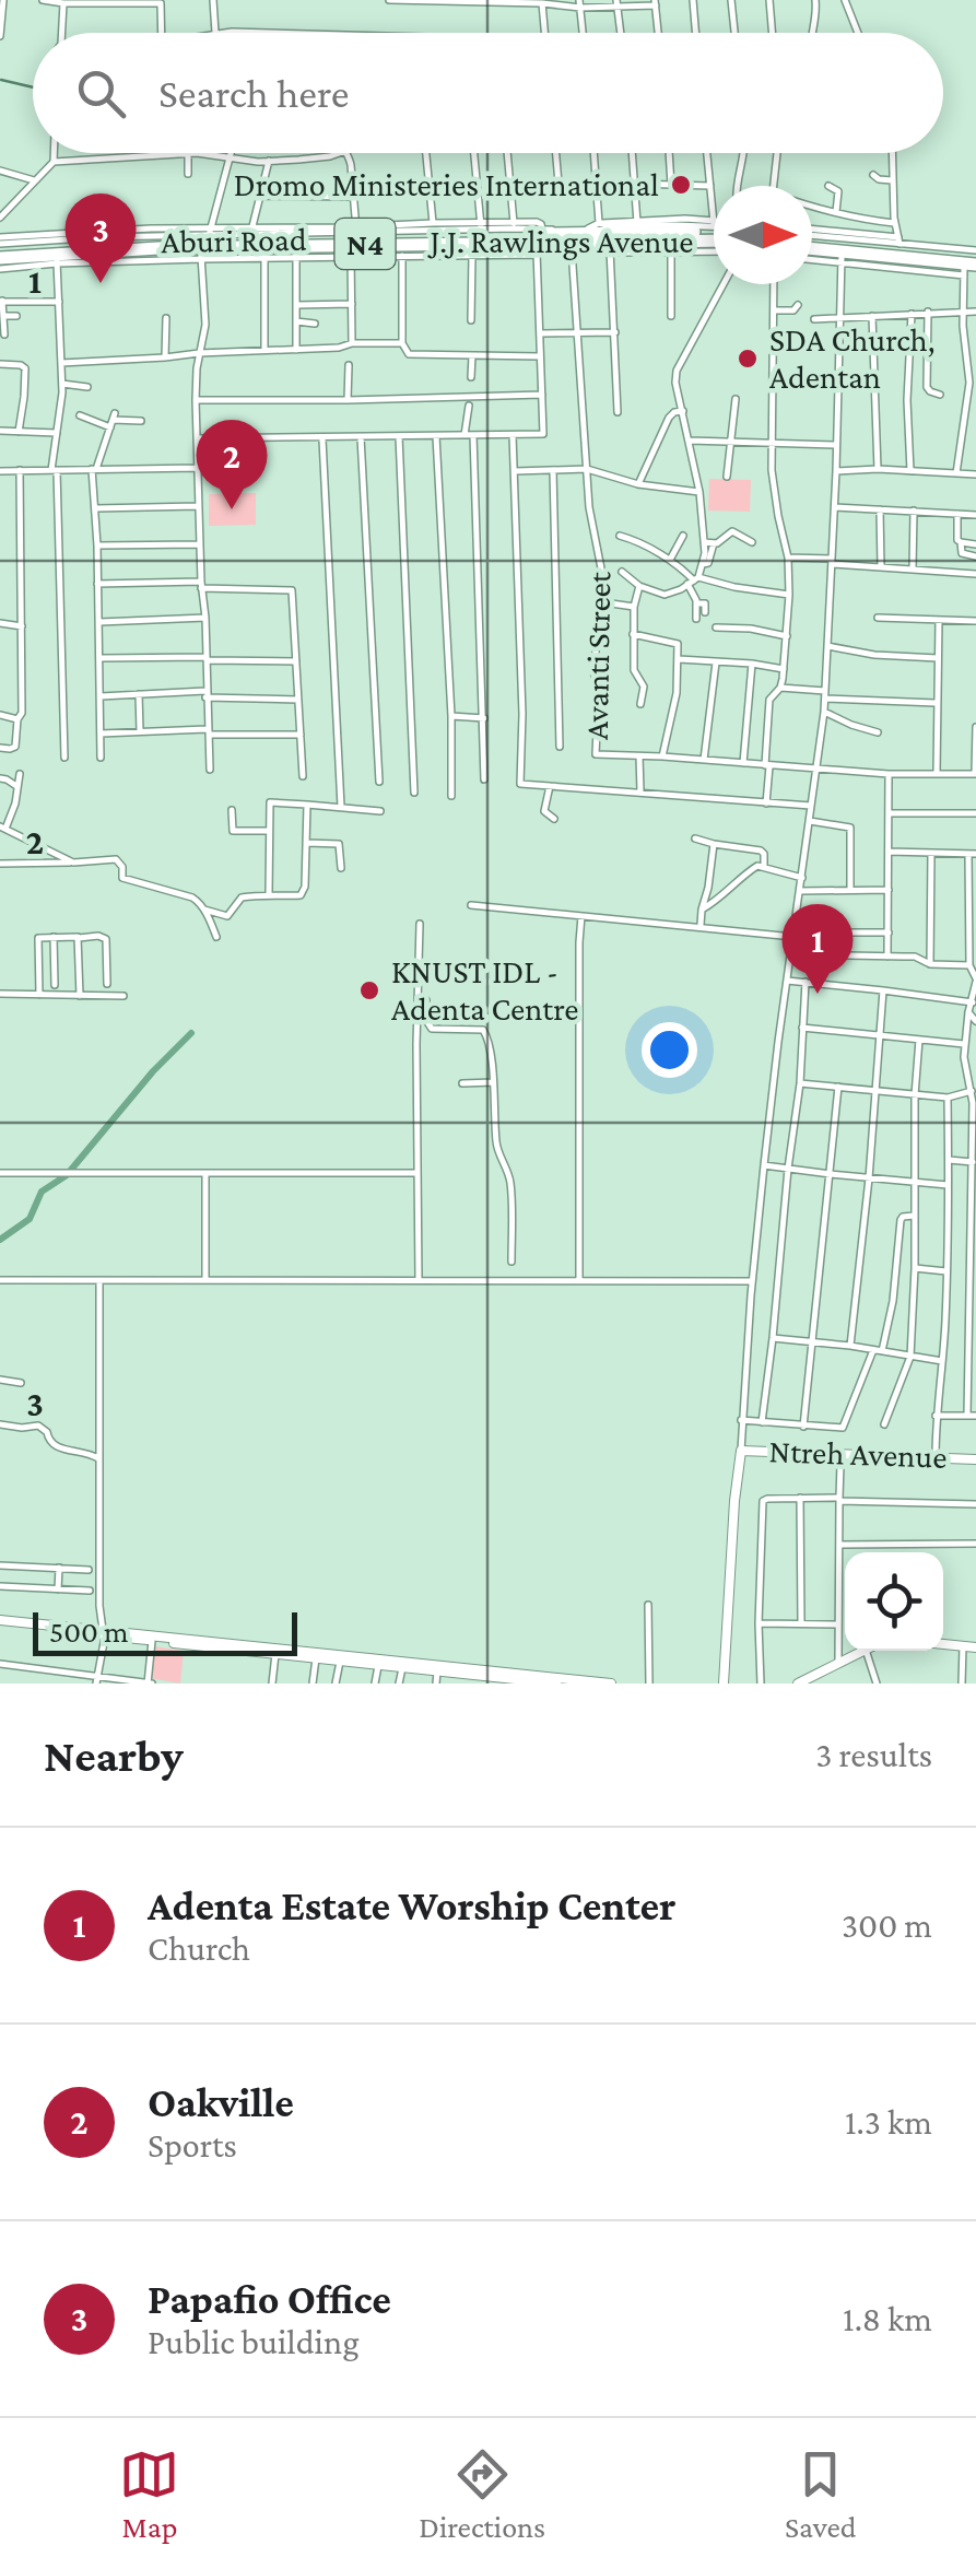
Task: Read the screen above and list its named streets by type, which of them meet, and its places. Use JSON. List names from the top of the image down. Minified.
{"streets":{"highway":["Aburi Road","J.J. Rawlings Avenue","N4"],"street":["Avanti Street","Ntreh Avenue"]},"crossings":[["Aburi Road","J.J. Rawlings Avenue"],["Aburi Road","Avanti Street"],["J.J. Rawlings Avenue","Avanti Street"]],"places":["Dromo Ministeries International","SDA Church, Adentan","KNUST IDL - Adenta Centre"],"scale_bar":"500 m","north":"right","page":{"search":"Search here","pins":["3","2","1"],"scale":"500 m","heading":["Nearby","3 results"],"list":[{"mark":"1","name":"Adenta Estate Worship Center","note":"Church","value":"300 m"},{"mark":"2","name":"Oakville","note":"Sports","value":"1.3 km"},{"mark":"3","name":"Papafio Office","note":"Public building","value":"1.8 km"}],"nav":["Map","Directions","Saved"]},"grid":{"rows":["1","2","3"]}}
